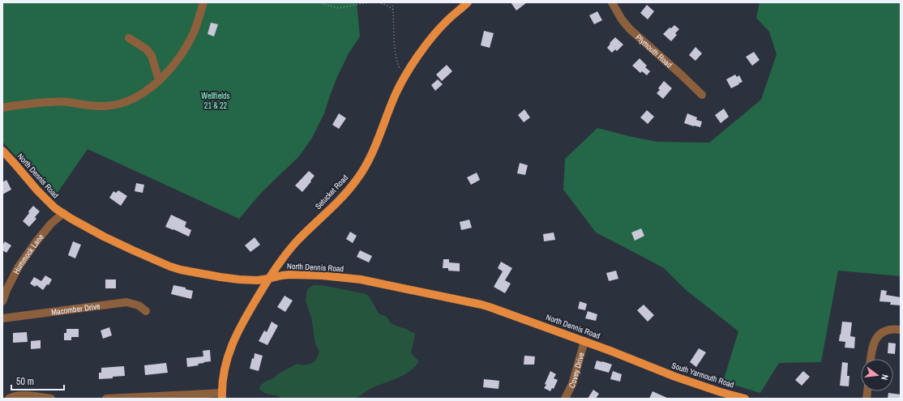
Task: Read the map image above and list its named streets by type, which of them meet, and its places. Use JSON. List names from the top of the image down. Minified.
{"streets":{"main road":["North Dennis Road","Setucket Road","South Yarmouth Road"],"street":["Plymouth Road","Hummock Lane","Macomber Drive","Covey Drive"]},"crossings":[["North Dennis Road","Setucket Road"],["North Dennis Road","Hummock Lane"],["North Dennis Road","Covey Drive"],["North Dennis Road","South Yarmouth Road"]],"parks":["Wellfields 21 & 22"],"scale_bar":"50 m","north":"right"}
